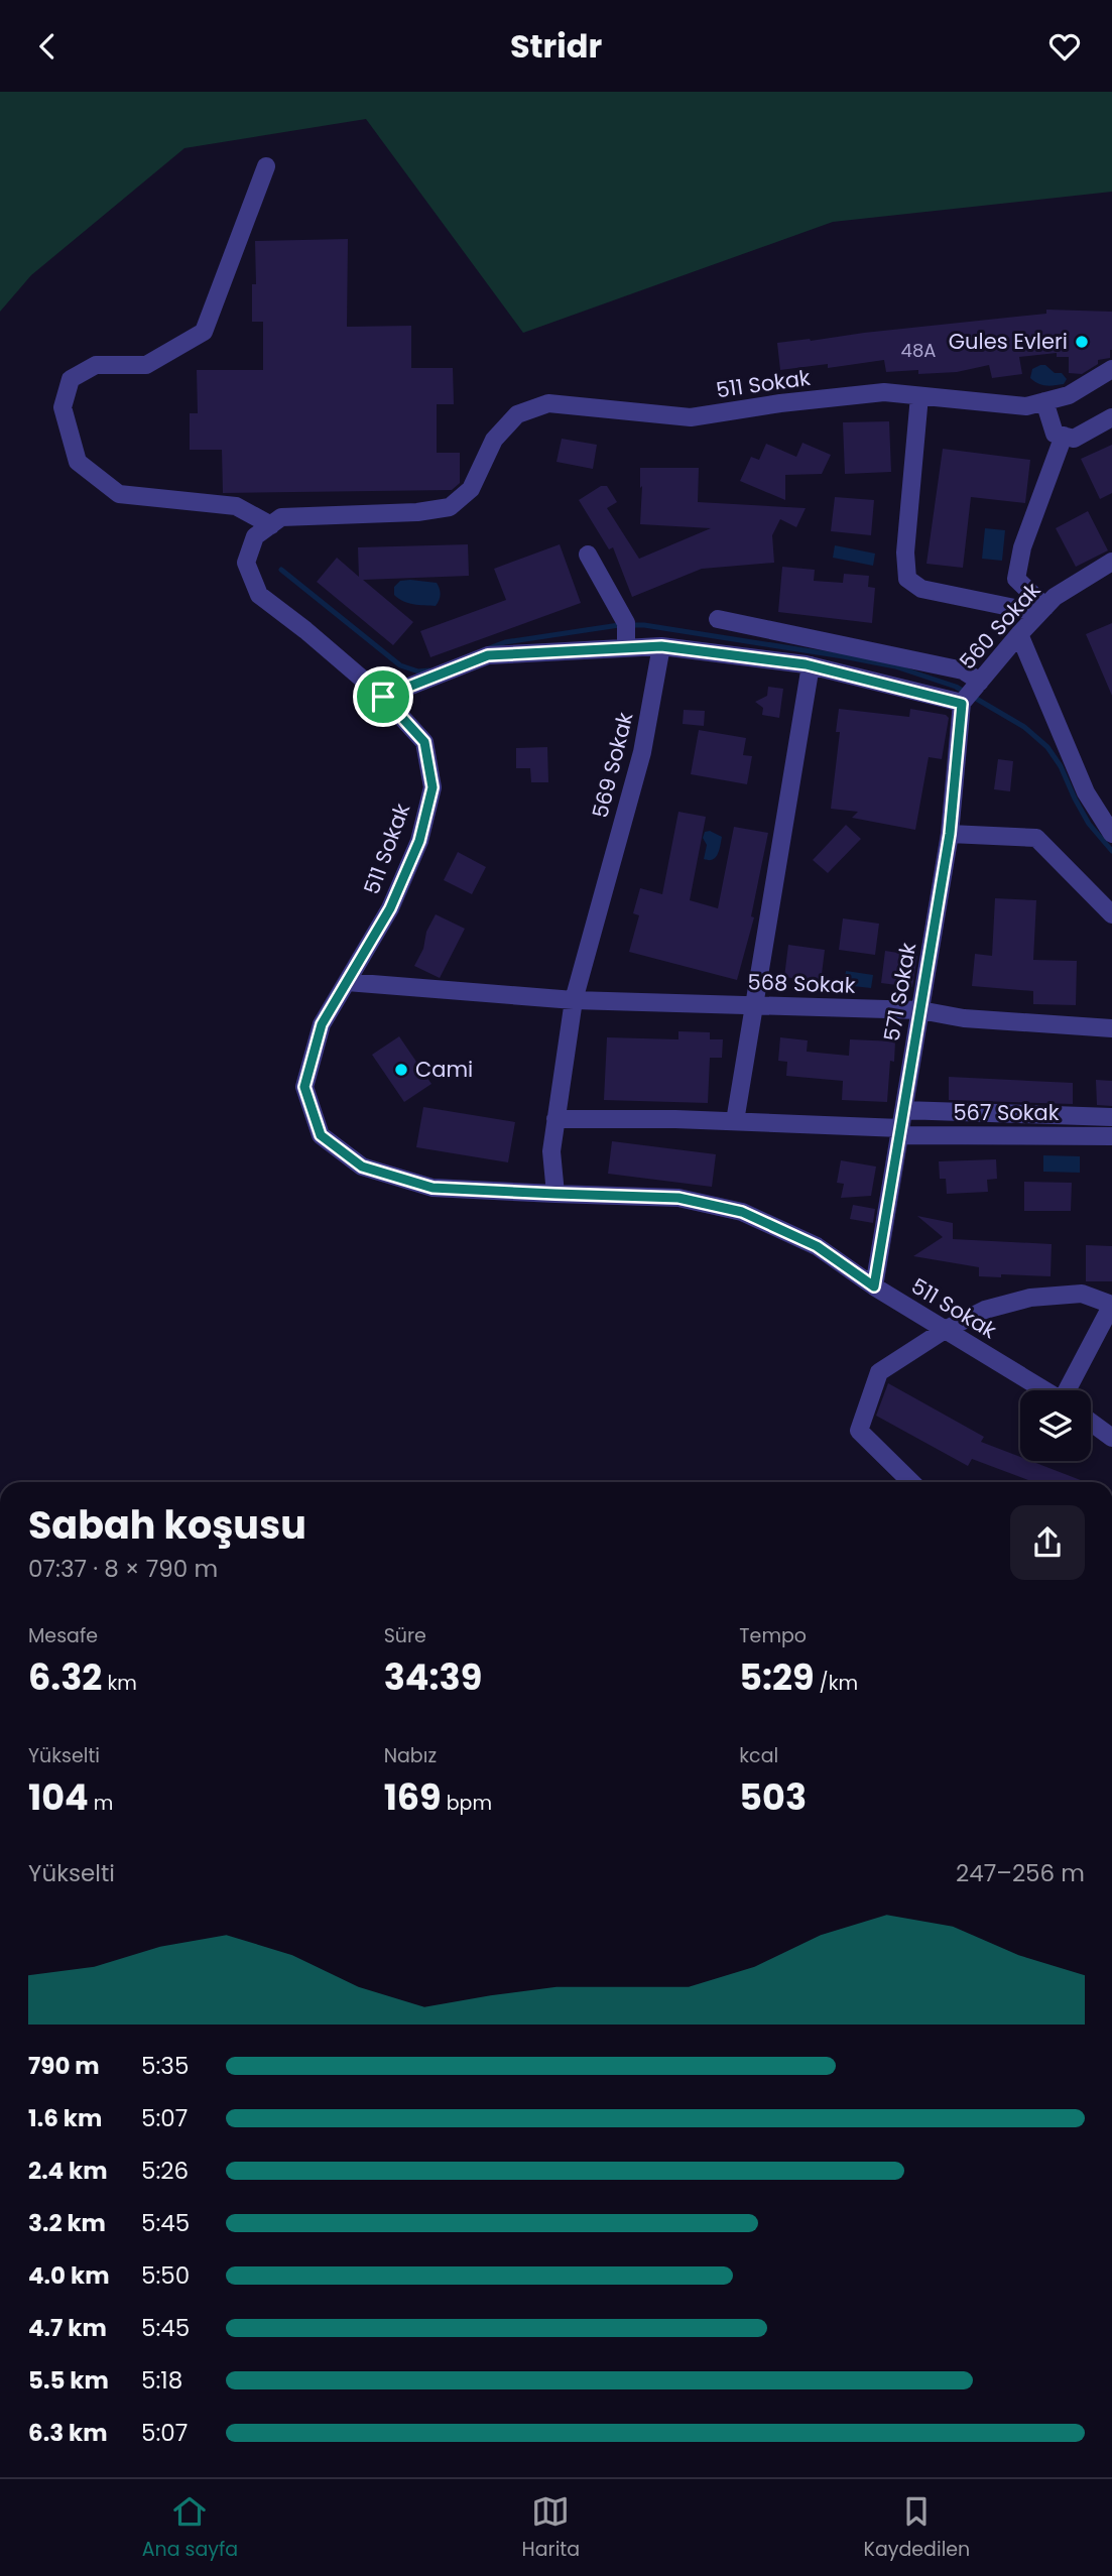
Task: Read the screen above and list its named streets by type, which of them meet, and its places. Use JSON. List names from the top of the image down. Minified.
{"streets":{"street":["511 Sokak","560 Sokak","569 Sokak","568 Sokak","571 Sokak","567 Sokak"]},"crossings":[["511 Sokak","569 Sokak"],["511 Sokak","568 Sokak"],["511 Sokak","571 Sokak"],["560 Sokak","571 Sokak"],["569 Sokak","568 Sokak"],["569 Sokak","567 Sokak"],["568 Sokak","571 Sokak"],["571 Sokak","567 Sokak"]],"places":["Gules Evleri","Cami"],"house_numbers":["48A"],"page":{"header":"Stridr","heading":["Sabah koşusu","07:37 · 8 × 790 m"],"stats":[["Mesafe","6.32 km"],["Süre","34:39"],["Tempo","5:29 /km"],["Yükselti","104 m"],["Nabız","169 bpm"],["kcal","503"]],"chart":["Yükselti","247–256 m"],"list":[{"name":"790 m","note":"5:35"},{"name":"1.6 km","note":"5:07"},{"name":"2.4 km","note":"5:26"},{"name":"3.2 km","note":"5:45"},{"name":"4.0 km","note":"5:50"},{"name":"4.7 km","note":"5:45"},{"name":"5.5 km","note":"5:18"},{"name":"6.3 km","note":"5:07"}],"tabs":["Ana sayfa","Harita","Kaydedilen"]}}
